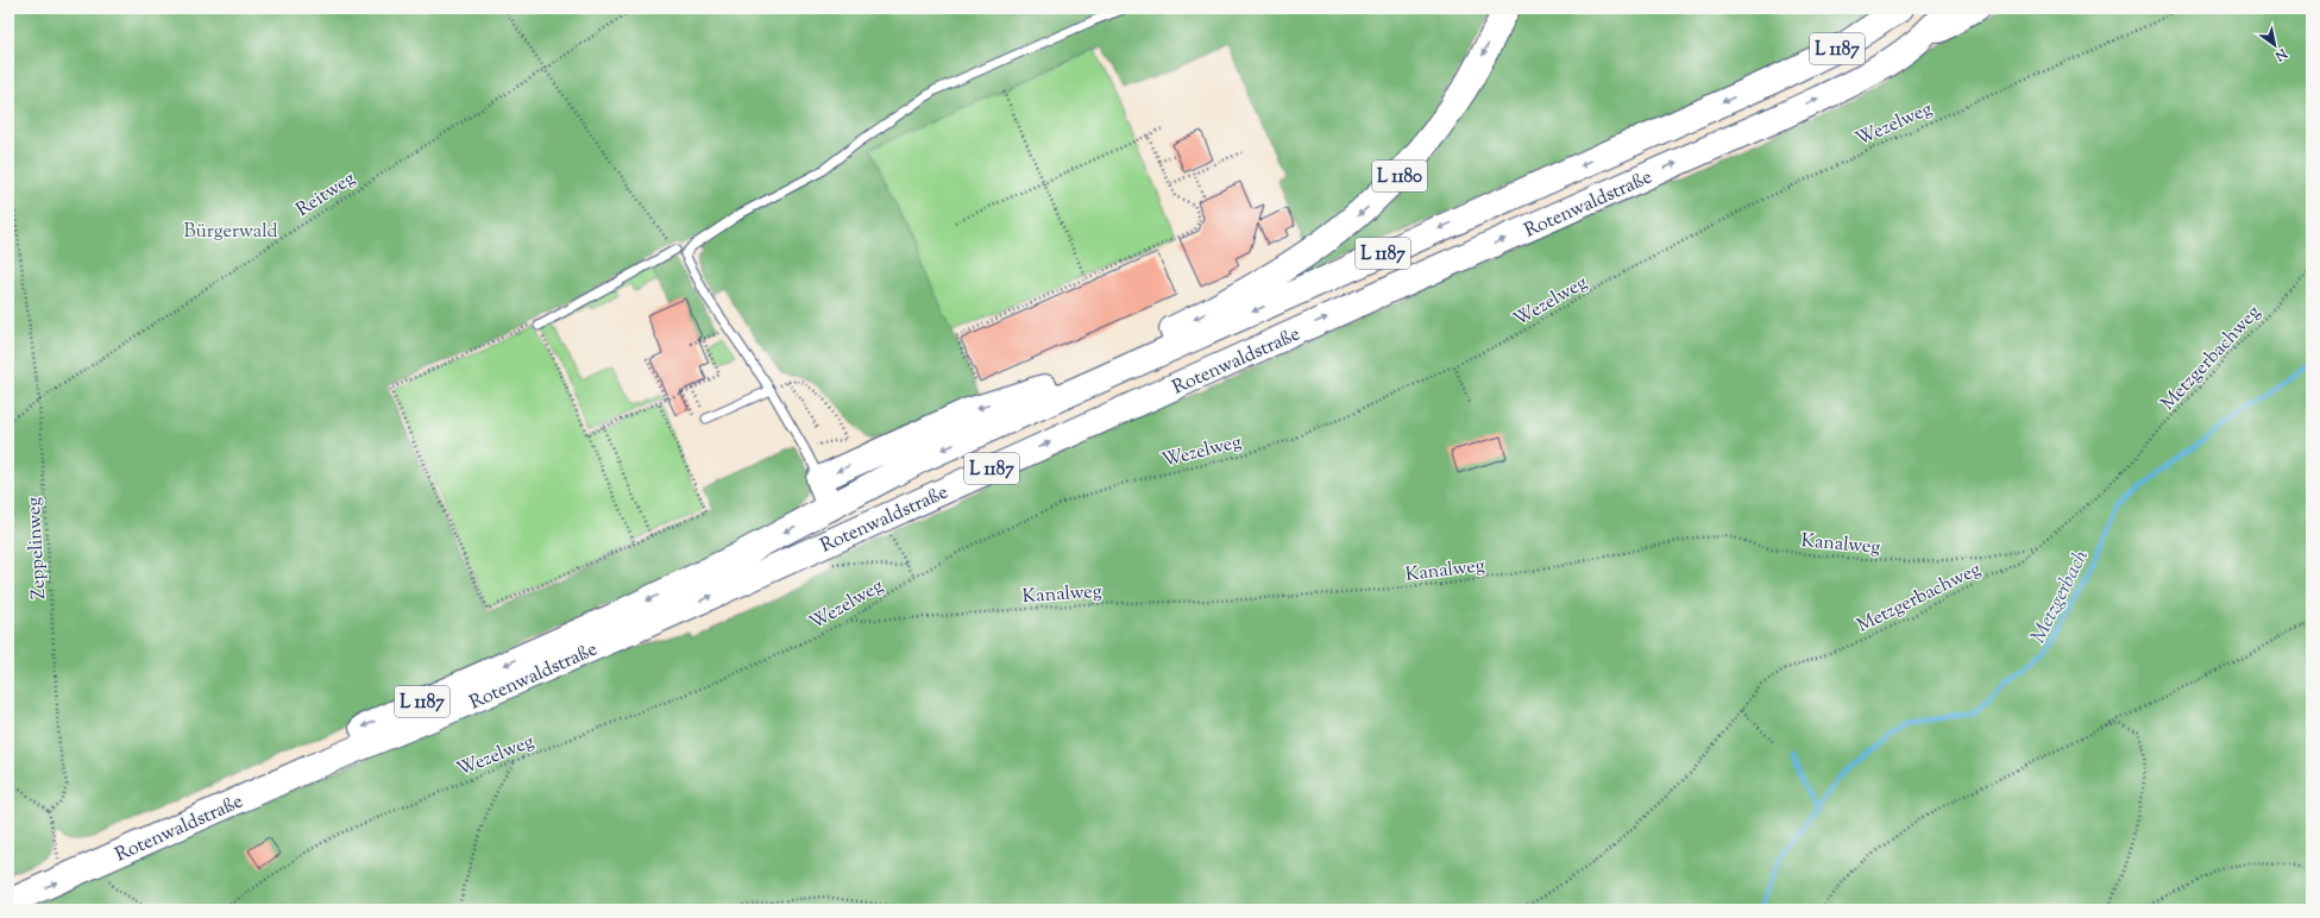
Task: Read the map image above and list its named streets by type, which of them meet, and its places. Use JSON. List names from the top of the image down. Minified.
{"streets":{"highway":["L 1187","L 1180","Rotenwaldstraße"],"path":["Wezelweg","Reitweg","Metzgerbachweg","Kanalweg","Zeppelinweg"]},"crossings":[["Wezelweg","Kanalweg"],["L 1180","Rotenwaldstraße"],["Reitweg","Zeppelinweg"],["Metzgerbachweg","Kanalweg"]],"water":["Metzgerbach"],"parks":["Bürgerwald"],"north":"bottom right"}
